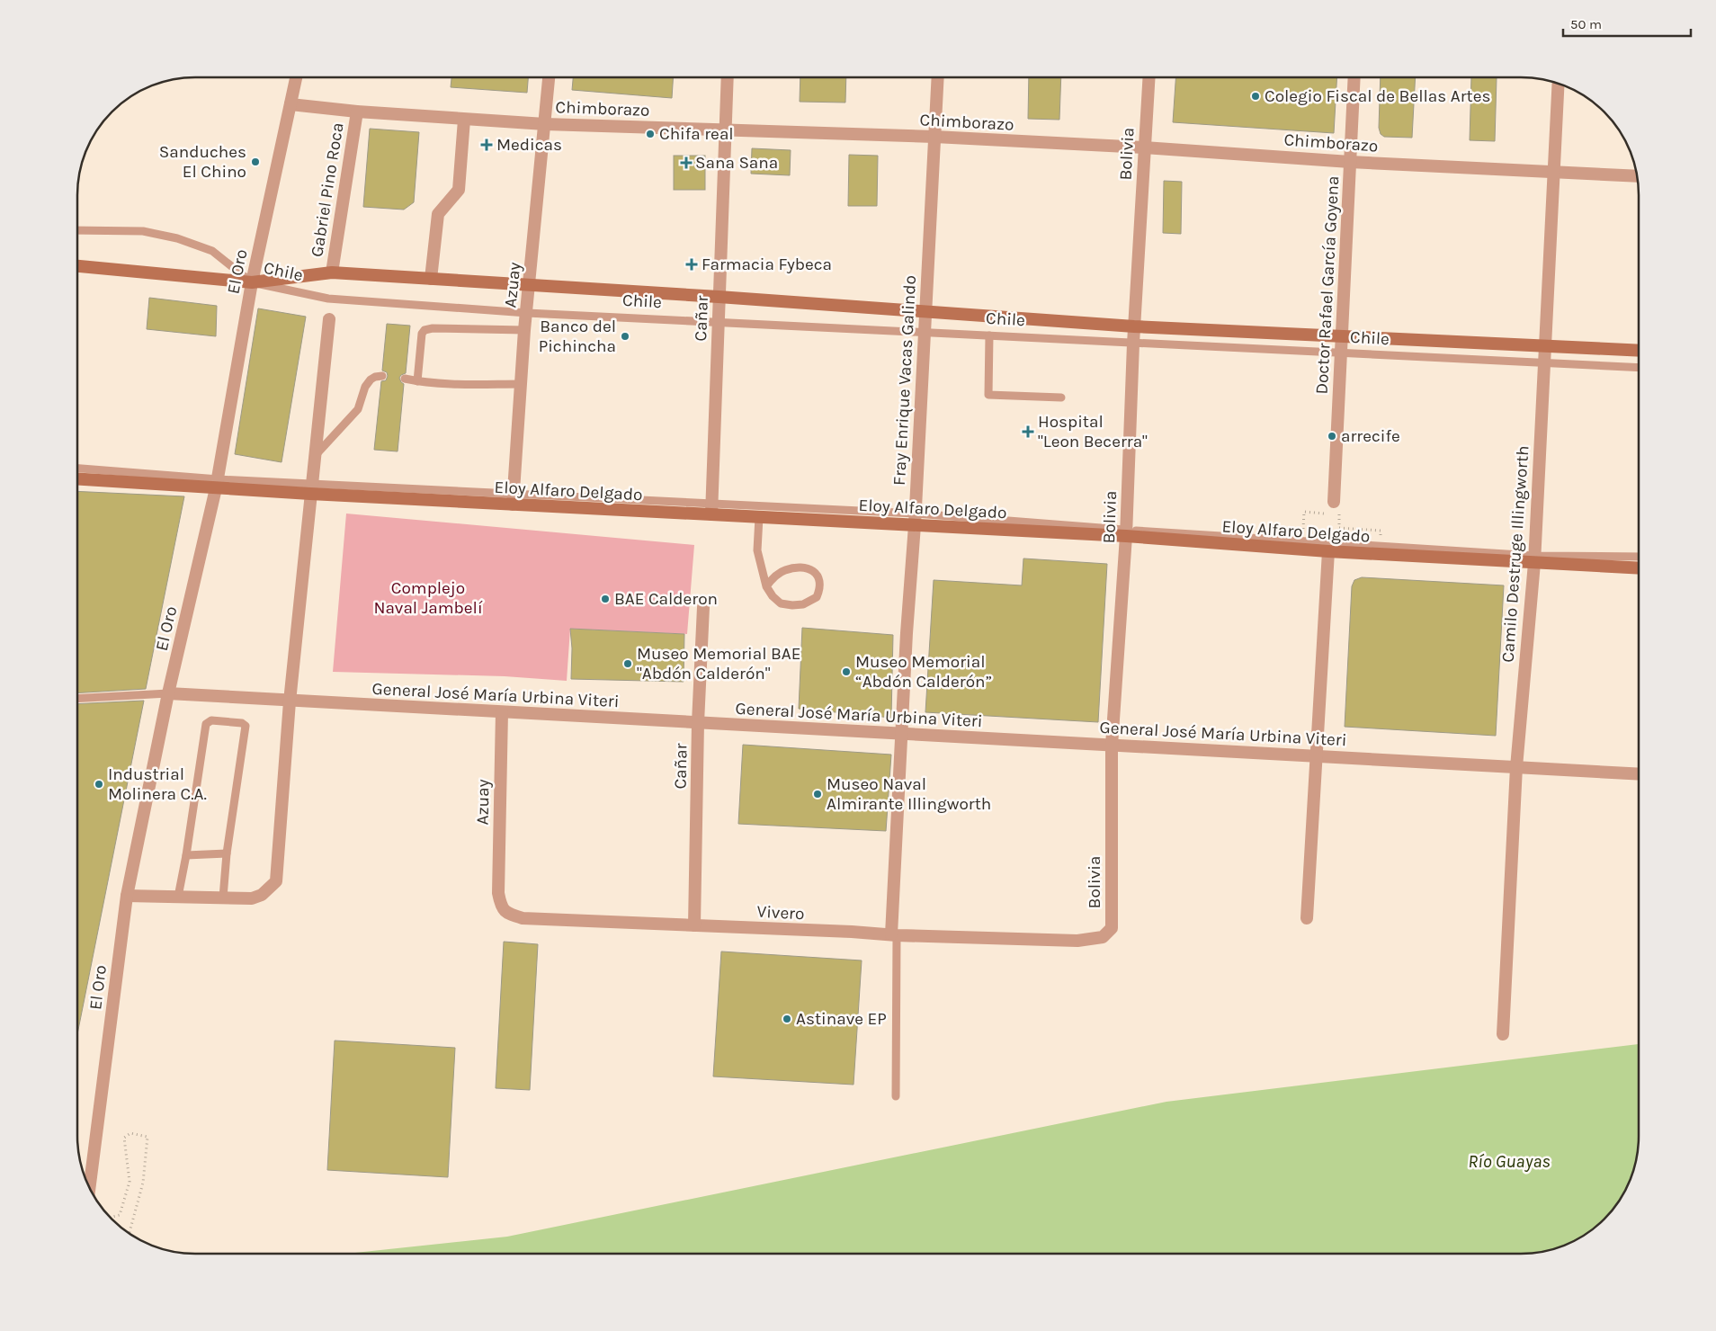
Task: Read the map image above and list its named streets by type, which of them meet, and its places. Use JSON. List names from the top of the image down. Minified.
{"streets":{"main road":["Chile","Eloy Alfaro Delgado"],"street":["Chimborazo","Bolivia","Gabriel Pino Roca","El Oro","Azuay","Doctor Rafael García Goyena","Cañar","Fray Enrique Vacas Galindo","Camilo Destruge Illingworth","General José María Urbina Viteri","Vivero"]},"crossings":[["Chimborazo","Bolivia"],["Chimborazo","Gabriel Pino Roca"],["Chimborazo","El Oro"],["Chimborazo","Azuay"],["Chimborazo","Doctor Rafael García Goyena"],["Chimborazo","Cañar"],["Chimborazo","Fray Enrique Vacas Galindo"],["Chimborazo","Camilo Destruge Illingworth"],["Bolivia","Chile"],["Bolivia","Eloy Alfaro Delgado"],["Bolivia","General José María Urbina Viteri"],["Bolivia","Vivero"],["Gabriel Pino Roca","Chile"],["El Oro","Chile"],["El Oro","Eloy Alfaro Delgado"],["El Oro","General José María Urbina Viteri"],["Chile","Azuay"],["Chile","Doctor Rafael García Goyena"],["Chile","Cañar"],["Chile","Fray Enrique Vacas Galindo"],["Chile","Camilo Destruge Illingworth"],["Azuay","Eloy Alfaro Delgado"],["Azuay","General José María Urbina Viteri"],["Azuay","Vivero"],["Cañar","Eloy Alfaro Delgado"],["Cañar","General José María Urbina Viteri"],["Cañar","Vivero"],["Fray Enrique Vacas Galindo","Eloy Alfaro Delgado"],["Fray Enrique Vacas Galindo","General José María Urbina Viteri"],["Fray Enrique Vacas Galindo","Vivero"],["Eloy Alfaro Delgado","Camilo Destruge Illingworth"],["Camilo Destruge Illingworth","General José María Urbina Viteri"]],"water":["Río Guayas"],"parks":["Complejo Naval Jambelí"],"places":{"other":["Colegio Fiscal de Bellas Artes","Chifa real","Sanduches El Chino","Banco del Pichincha","arrecife","BAE Calderon","Museo Memorial BAE \"Abdón Calderón\"","Museo Memorial “Abdón Calderón”","Industrial Molinera C.A.","Museo Naval Almirante Illingworth","Astinave EP"],"health":["Medicas","Sana Sana","Farmacia Fybeca","Hospital \"Leon Becerra\""]},"scale_bar":"50 m"}
